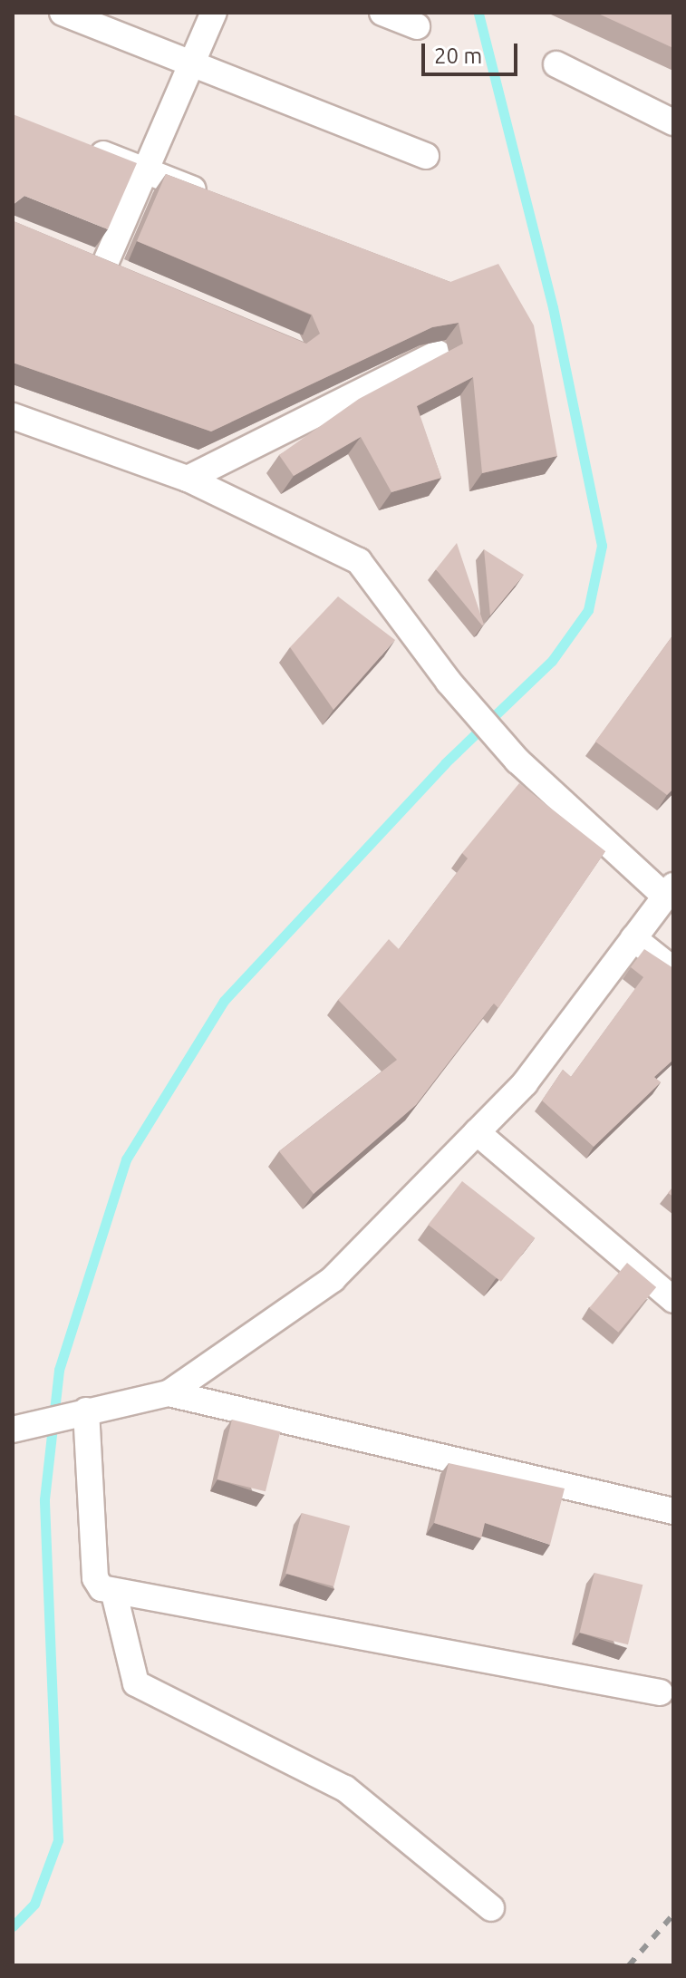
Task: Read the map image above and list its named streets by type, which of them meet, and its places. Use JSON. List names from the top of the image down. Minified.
{"scale_bar":"20 m"}
